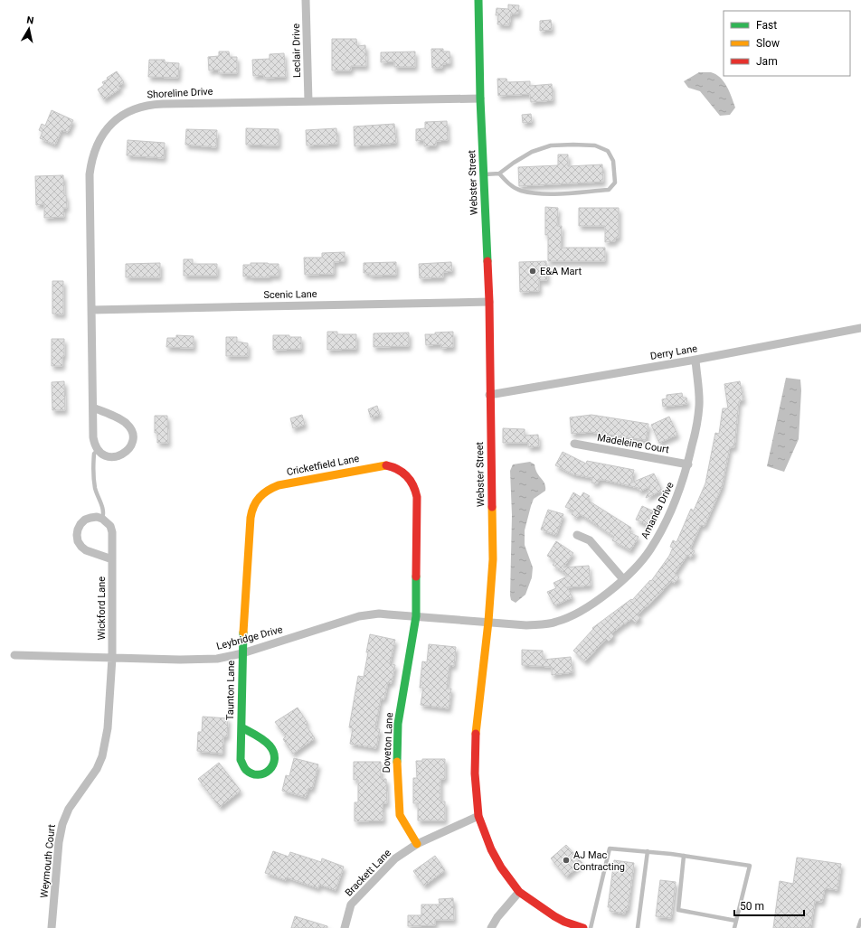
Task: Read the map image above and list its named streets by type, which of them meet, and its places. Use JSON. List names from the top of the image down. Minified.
{"streets":{"main road":["Webster Street","Cricketfield Lane","Taunton Lane","Doveton Lane"],"street":["Leclair Drive","Shoreline Drive","Scenic Lane","Derry Lane","Madeleine Court","Amanda Drive","Wickford Lane","Leybridge Drive","Weymouth Court","Brackett Lane"]},"crossings":[["Leclair Drive","Shoreline Drive"],["Shoreline Drive","Webster Street"],["Shoreline Drive","Scenic Lane"],["Webster Street","Scenic Lane"],["Webster Street","Derry Lane"],["Webster Street","Amanda Drive"],["Webster Street","Leybridge Drive"],["Webster Street","Brackett Lane"],["Derry Lane","Amanda Drive"],["Madeleine Court","Amanda Drive"],["Cricketfield Lane","Leybridge Drive"],["Cricketfield Lane","Taunton Lane"],["Cricketfield Lane","Doveton Lane"],["Amanda Drive","Leybridge Drive"],["Wickford Lane","Leybridge Drive"],["Wickford Lane","Weymouth Court"],["Leybridge Drive","Taunton Lane"],["Leybridge Drive","Doveton Lane"],["Leybridge Drive","Weymouth Court"],["Doveton Lane","Brackett Lane"]],"places":["E&A Mart","AJ Mac Contracting"],"legend":["Fast","Slow","Jam"],"scale_bar":"50 m","north":"top"}
